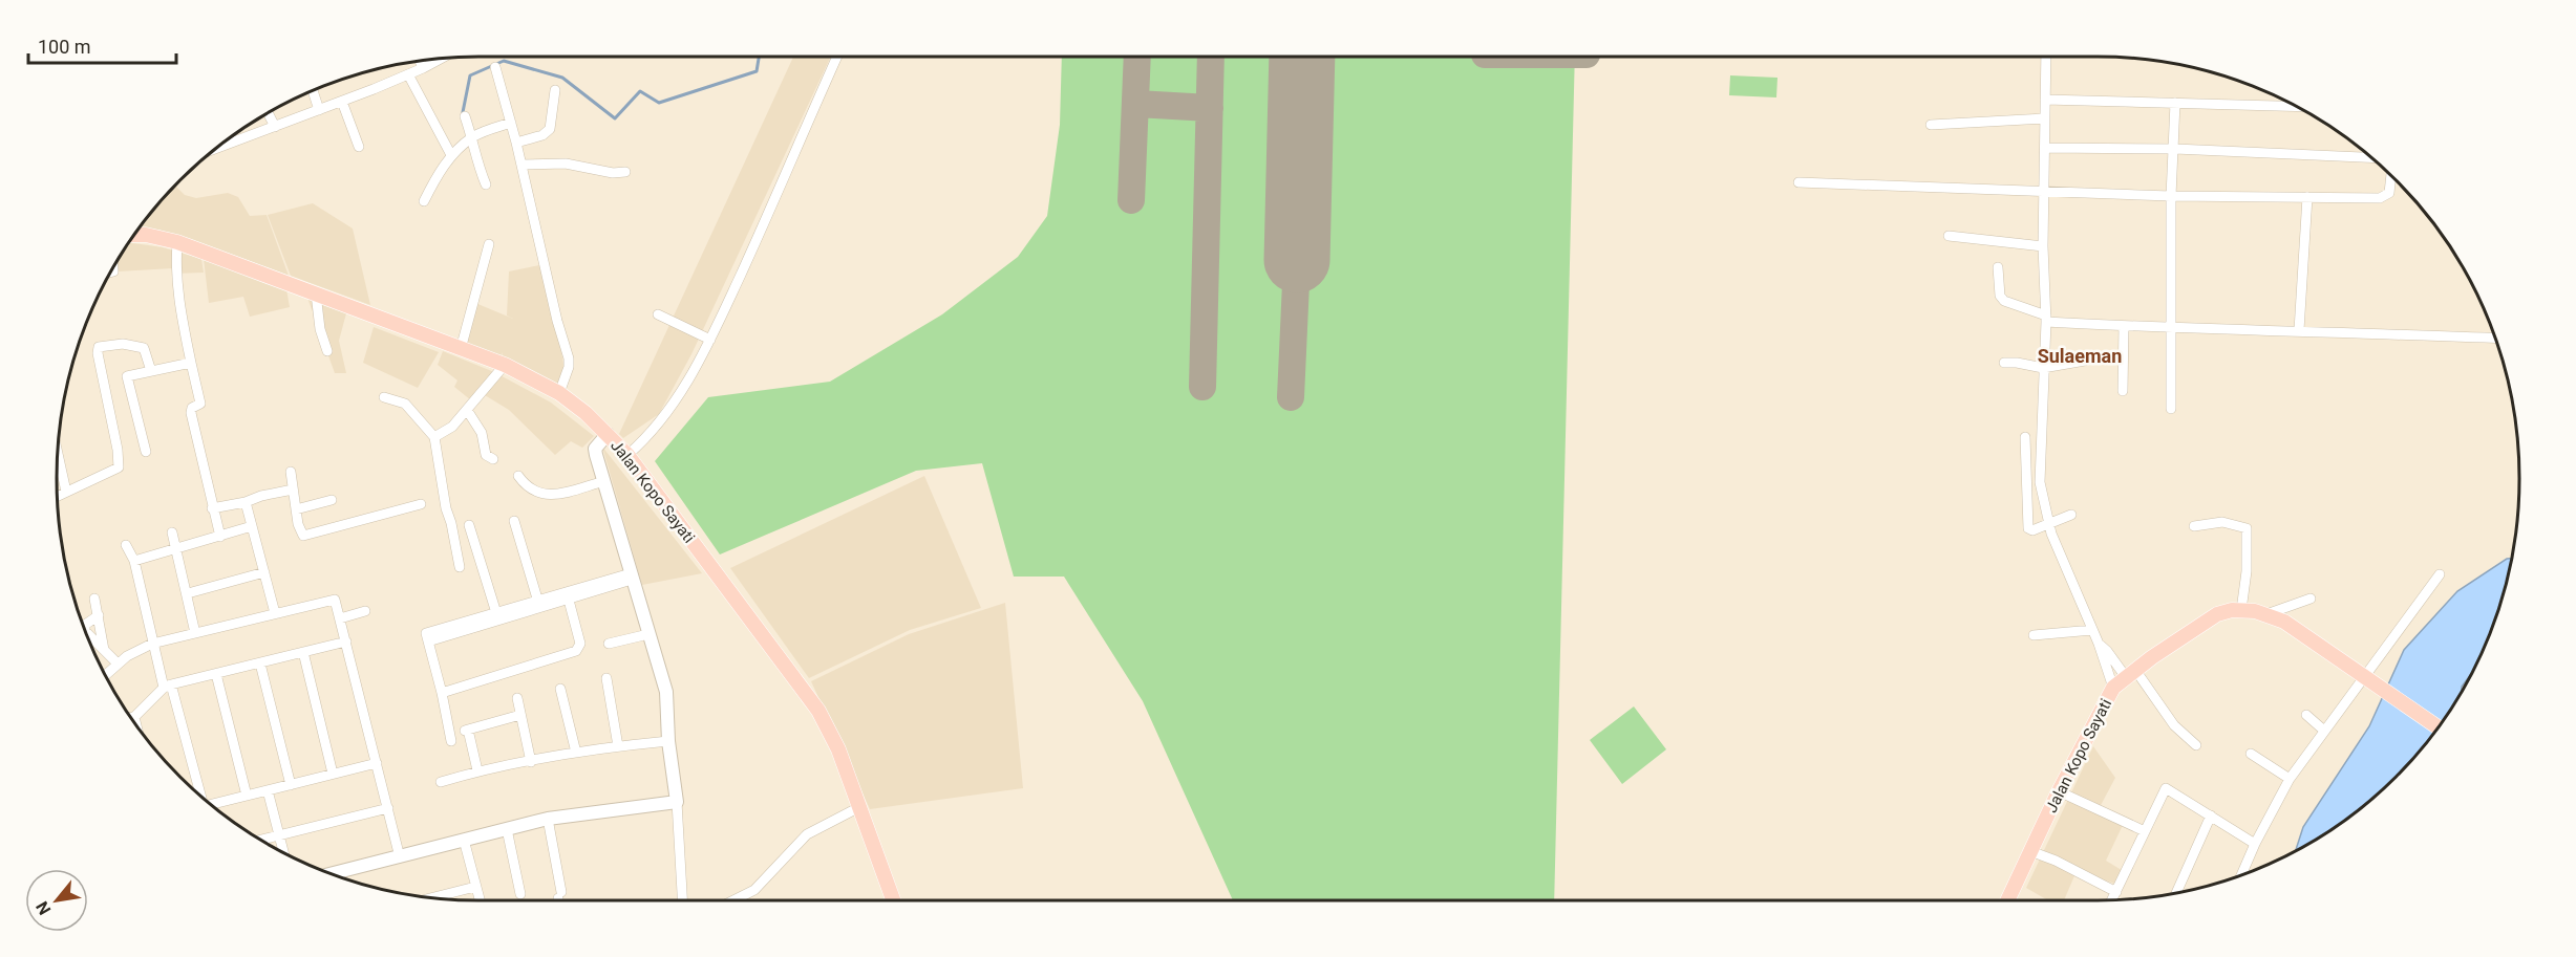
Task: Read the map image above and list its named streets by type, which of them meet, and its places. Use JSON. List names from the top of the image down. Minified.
{"streets":{"main road":["Jalan Kopo Sayati"]},"districts":["Sulaeman"],"scale_bar":"100 m","north":"bottom left"}
